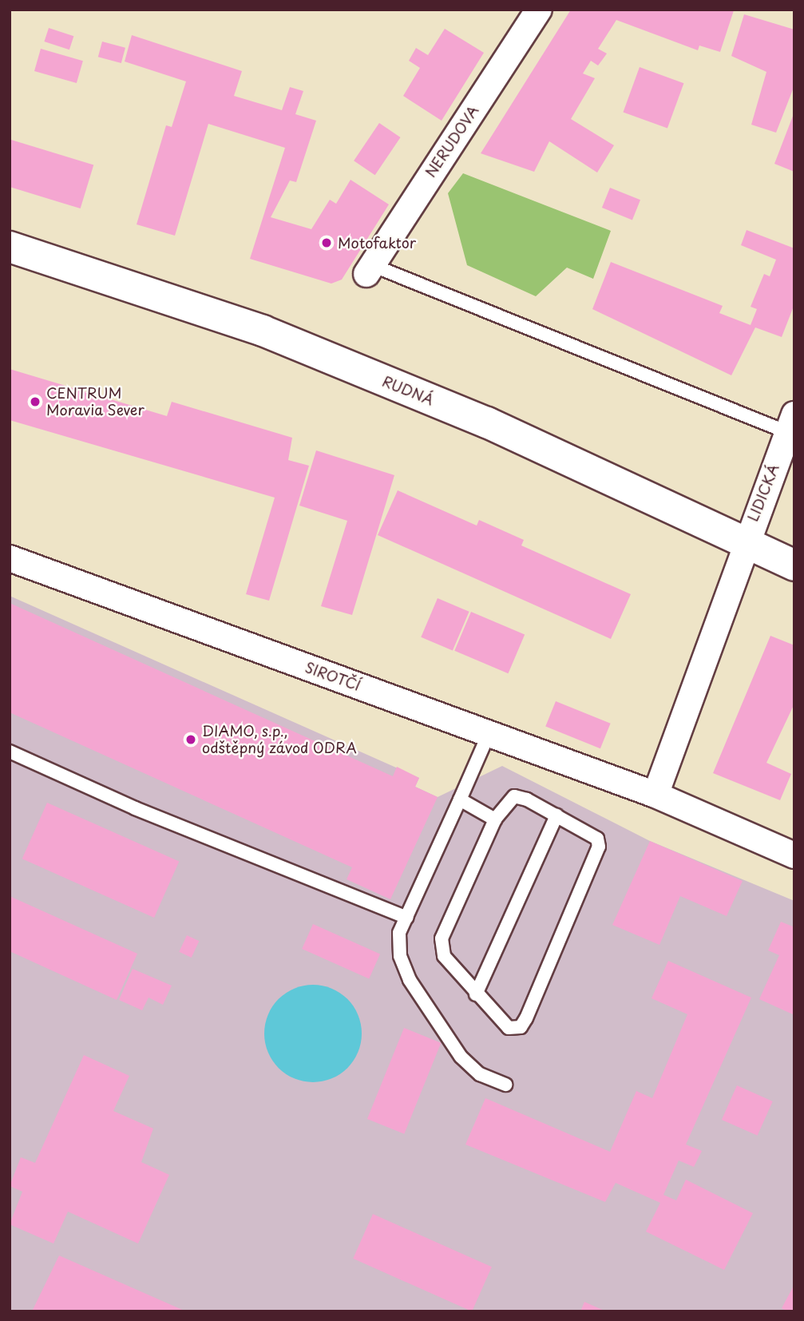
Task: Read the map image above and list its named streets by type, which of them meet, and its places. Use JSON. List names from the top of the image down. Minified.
{"streets":{"main road":["RUDNÁ"],"street":["NERUDOVA","LIDICKÁ","SIROTČÍ"]},"crossings":[["RUDNÁ","LIDICKÁ"],["LIDICKÁ","SIROTČÍ"]],"places":["Motofaktor","CENTRUM Moravia Sever","DIAMO, s.p., odštěpný závod ODRA"]}
